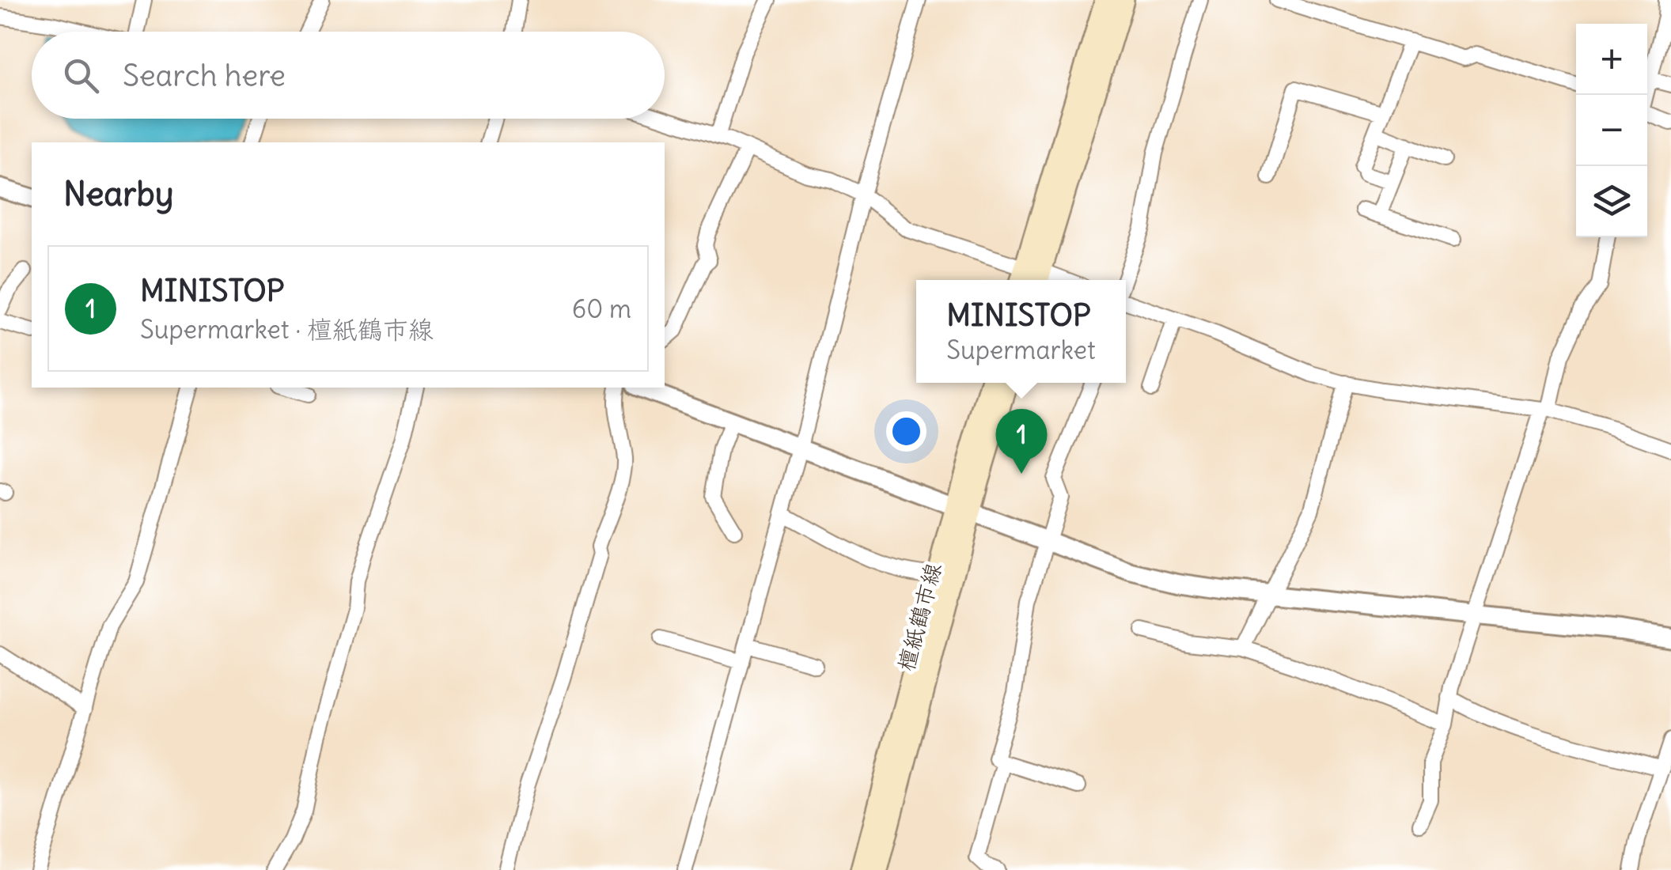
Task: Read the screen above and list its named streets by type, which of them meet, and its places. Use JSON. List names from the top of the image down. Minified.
{"streets":{"main road":["檀紙鶴市線"]},"page":{"map_buttons":["+","−"],"search":"Search here","heading":"Nearby","list":[{"mark":"1","name":"MINISTOP","note":"Supermarket · 檀紙鶴市線","value":"60 m"}],"popup":["MINISTOP","Supermarket"],"pins":"1"}}
